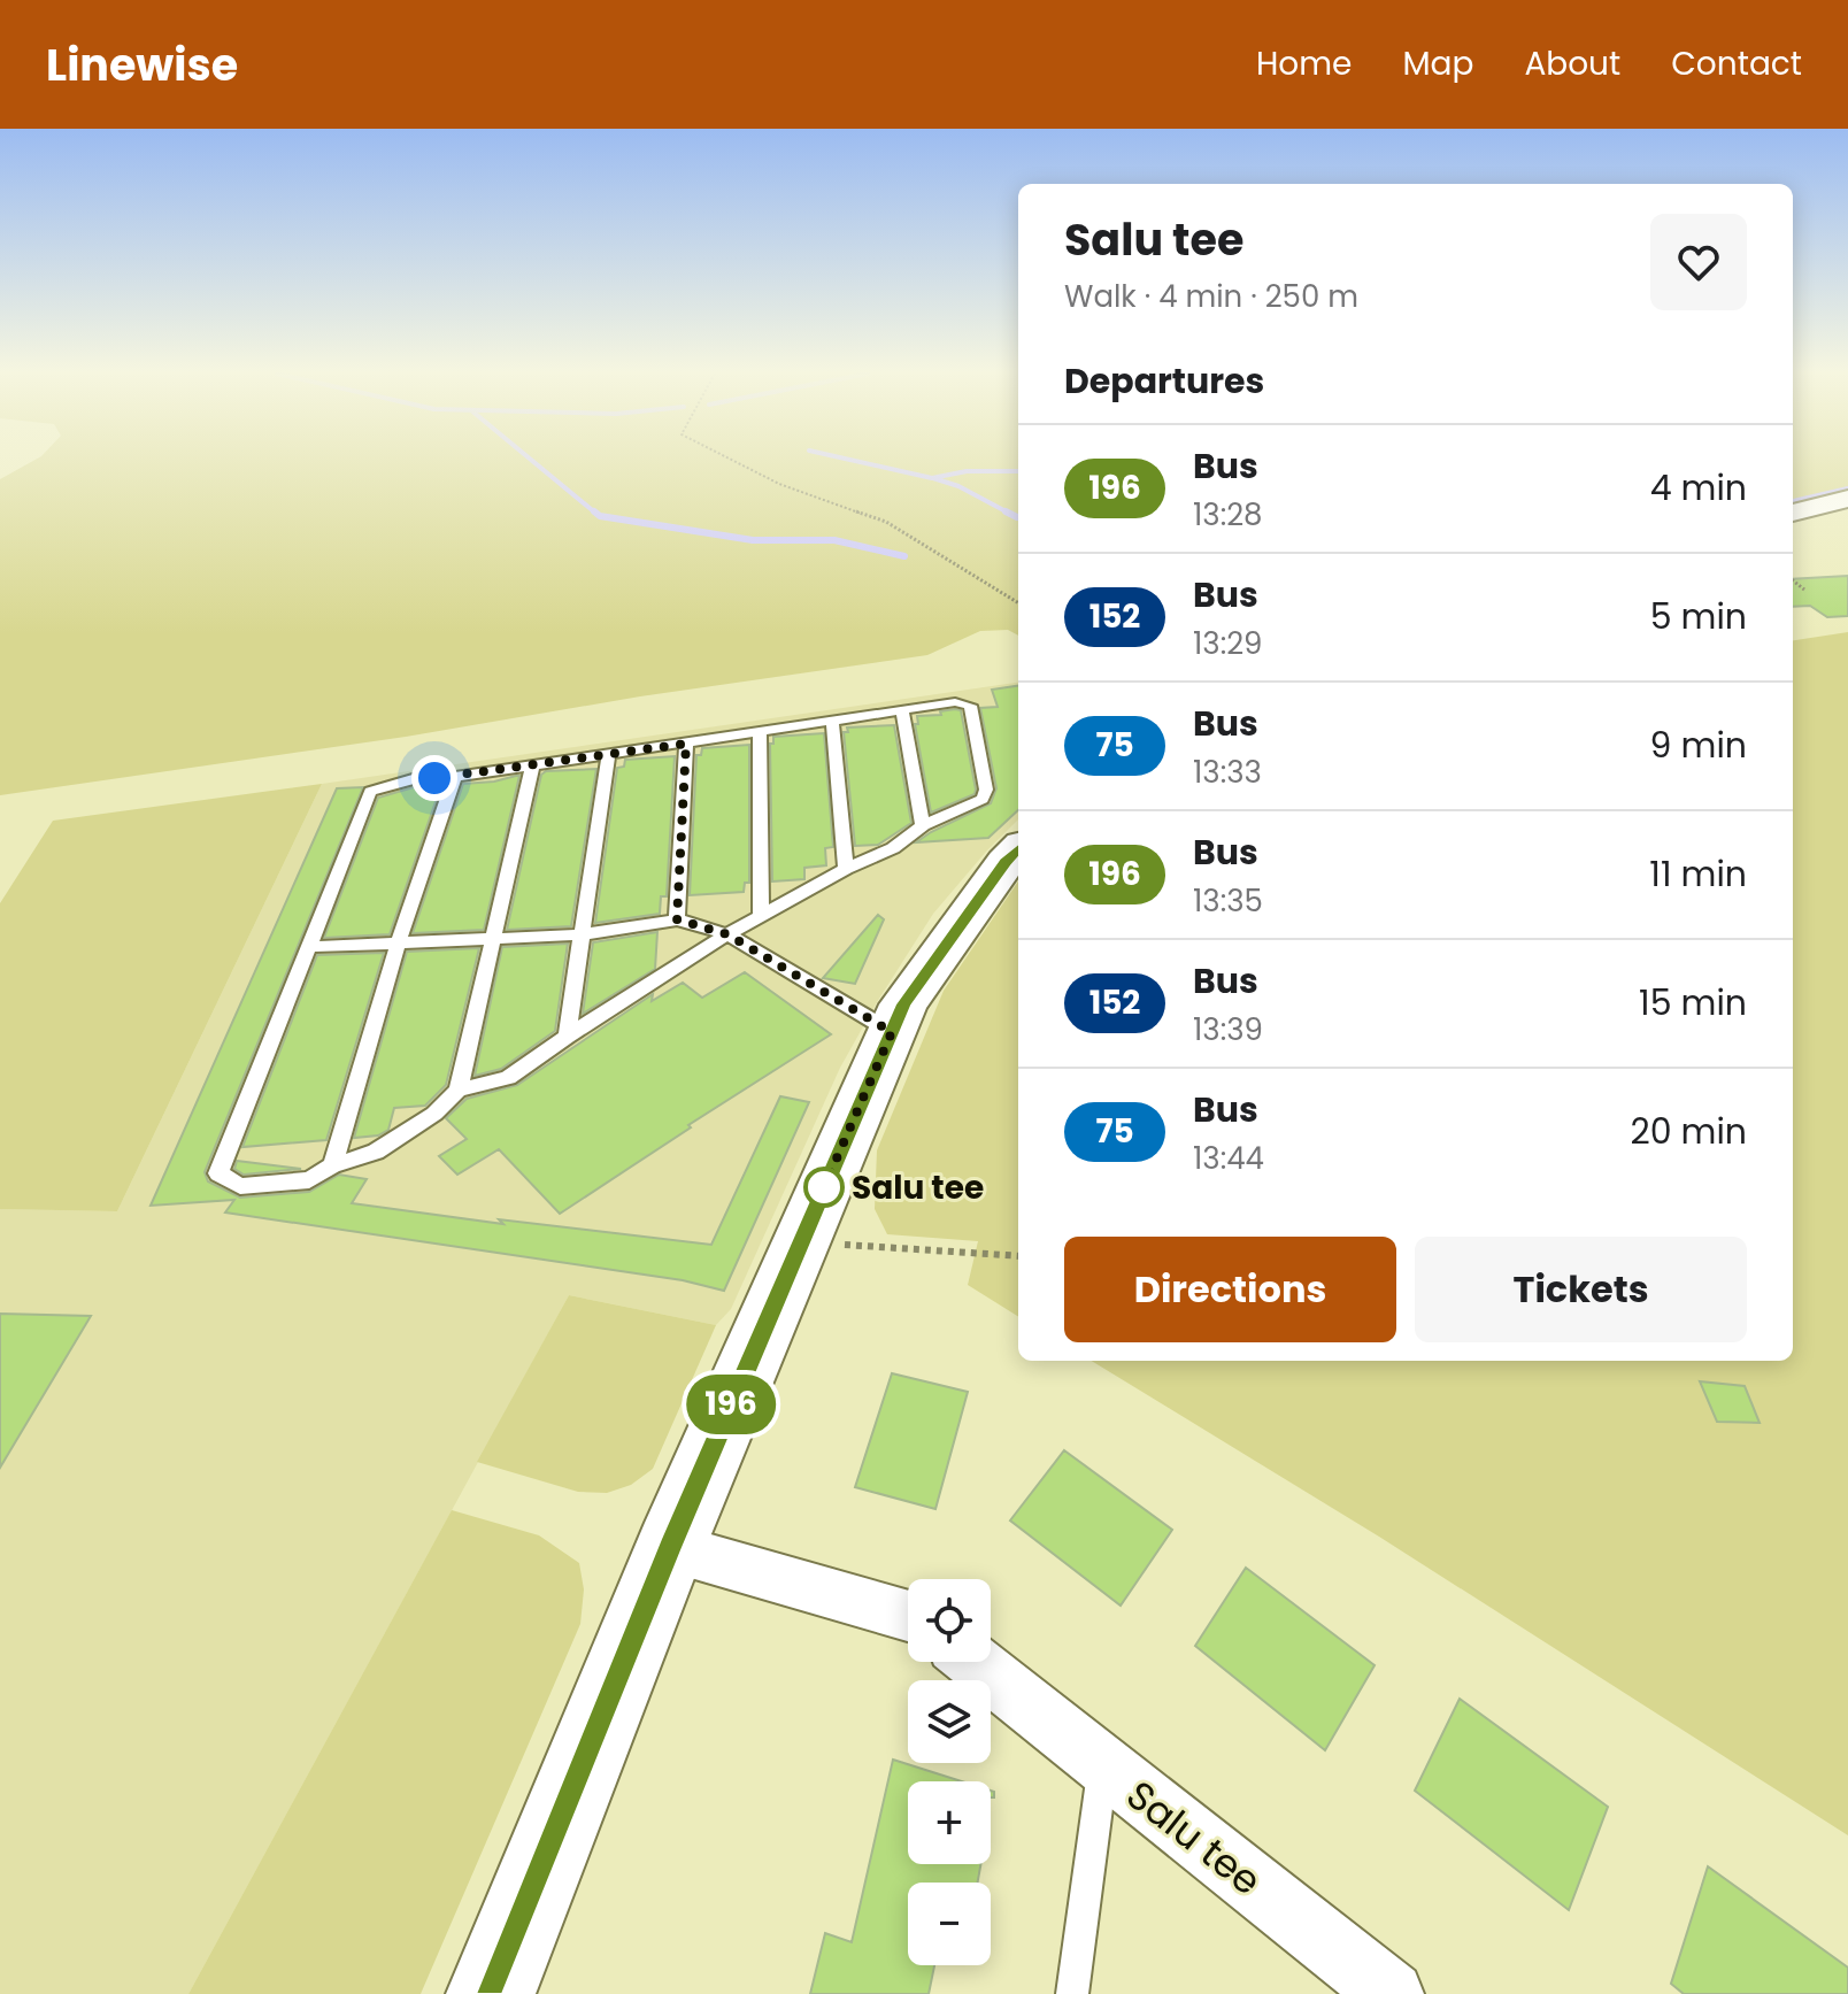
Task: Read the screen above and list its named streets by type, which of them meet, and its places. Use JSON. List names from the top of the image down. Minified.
{"streets":{"street":["Salu tee"]},"places":["Salu tee"],"lines":["bus line 196"],"page":{"header":"Linewise","nav":["Home","Map","About","Contact"],"on_map":"196","heading":[["Salu tee","Walk · 4 min · 250 m"],"Departures"],"list":[{"mark":"196","name":"Bus","note":"13:28","value":"4 min"},{"mark":"152","name":"Bus","note":"13:29","value":"5 min"},{"mark":"75","name":"Bus","note":"13:33","value":"9 min"},{"mark":"196","name":"Bus","note":"13:35","value":"11 min"},{"mark":"152","name":"Bus","note":"13:39","value":"15 min"},{"mark":"75","name":"Bus","note":"13:44","value":"20 min"}],"buttons":["Directions","Tickets"],"map_buttons":["+","−"]}}
